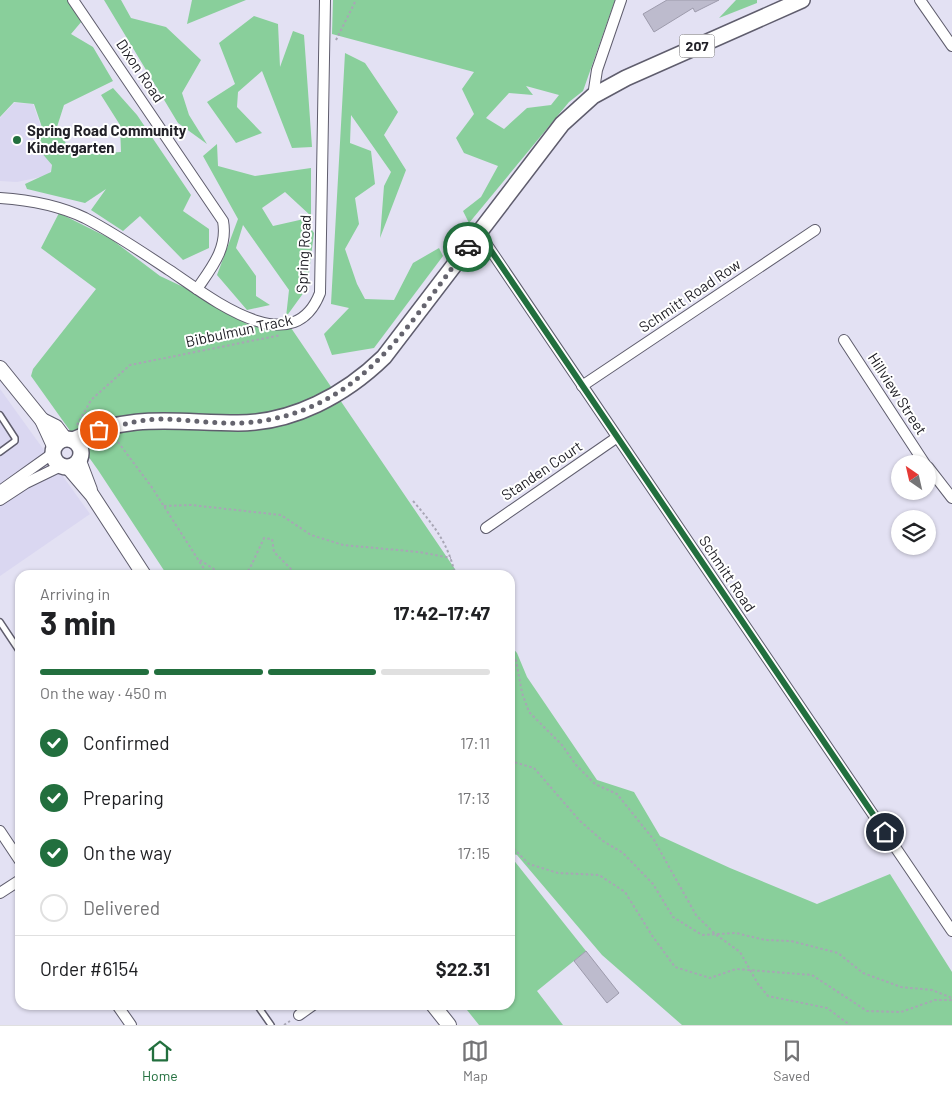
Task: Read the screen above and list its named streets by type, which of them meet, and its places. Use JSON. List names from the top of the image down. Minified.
{"streets":{"main road":["207"],"street":["Dixon Road","Spring Road","Schmitt Road Row","Hillview Street","Standen Court","Schmitt Road"],"path":["Bibbulmun Track"]},"crossings":[["207","Bibbulmun Track"],["207","Schmitt Road"],["Dixon Road","Spring Road"],["Schmitt Road Row","Schmitt Road"],["Standen Court","Schmitt Road"]],"places":["Spring Road Community Kindergarten"],"north":"top left","page":{"heading":["3 min","Arriving in","17:42–17:47"],"panel":["Order #6154","$22.31"],"bar":"On the way · 450 m","list":[["Confirmed","17:11"],["Preparing","17:13"],["On the way","17:15"],"Delivered"],"tabs":["Home","Map","Saved"]}}
